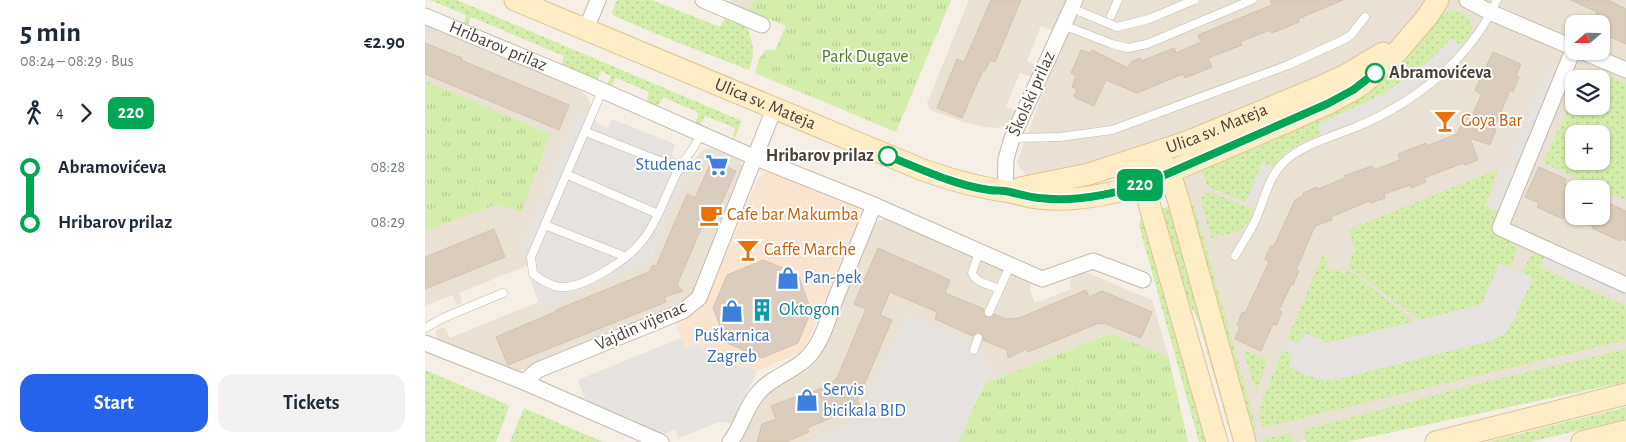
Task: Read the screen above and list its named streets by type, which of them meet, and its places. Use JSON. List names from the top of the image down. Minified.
{"streets":{"street":["Hribarov prilaz","Školski prilaz","Ulica sv. Mateja","Vajdin vijenac"]},"crossings":[["Hribarov prilaz","Vajdin vijenac"],["Školski prilaz","Ulica sv. Mateja"],["Ulica sv. Mateja","Vajdin vijenac"]],"parks":["Park Dugave"],"places":{"other":["Abramovićeva","Hribarov prilaz"],"bar":["Goya Bar","Caffe Marche"],"supermarket":["Studenac"],"cafe":["Cafe bar Makumba"],"shop":["Pan-pek","Puškarnica Zagreb","Servis bicikala BID"],"building":["Oktogon"]},"lines":["bus line 220"],"north":"left","page":{"heading":["5 min","08:24 – 08:29 · Bus","€2.90"],"on_map":"220","map_buttons":["+","−"],"legs":["4","220"],"list":[{"name":"Abramovićeva","value":"08:28"},{"name":"Hribarov prilaz","value":"08:29"}],"buttons":["Start","Tickets"]}}
